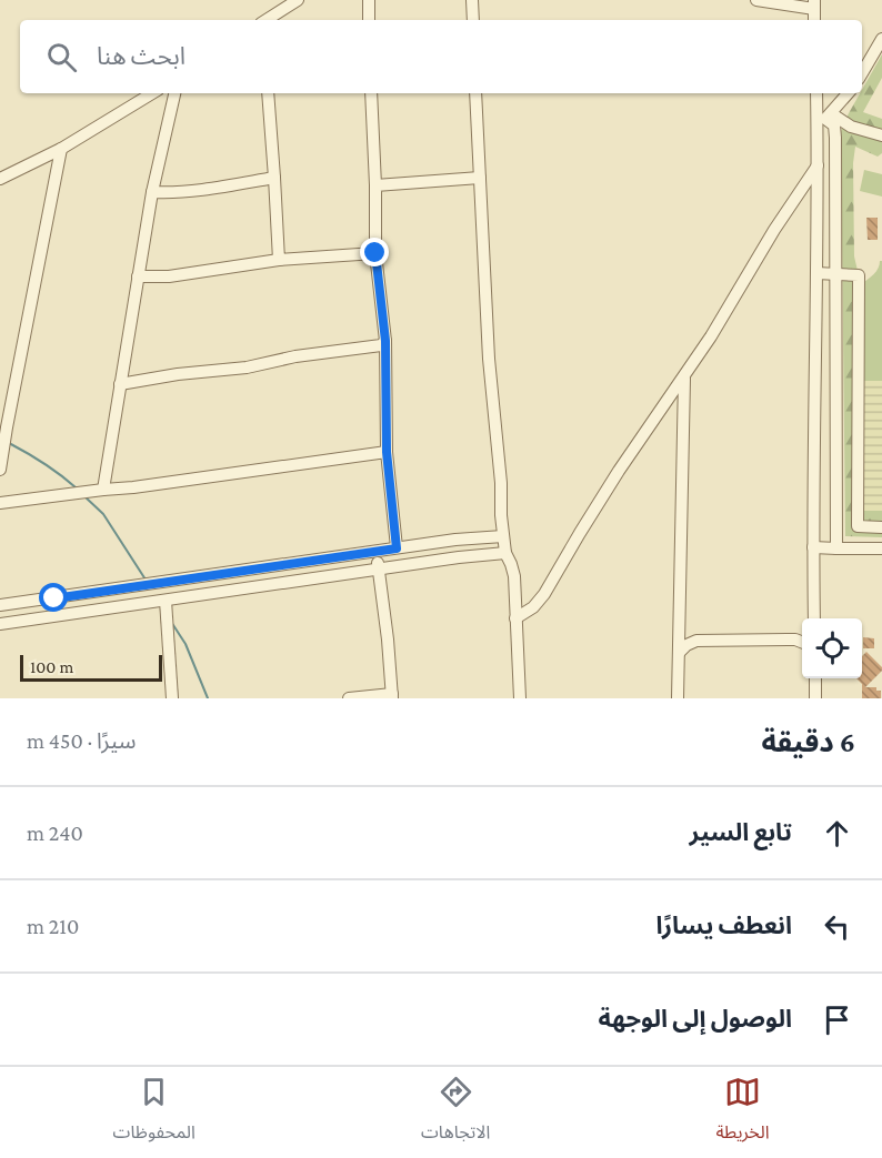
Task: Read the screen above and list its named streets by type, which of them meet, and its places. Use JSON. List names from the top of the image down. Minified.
{"scale_bar":"100 m","page":{"search":"ابحث هنا","scale":"100 m","heading":["6 دقيقة","سيرًا · 450 m"],"list":[["تابع السير","240 m"],["انعطف يسارًا","210 m"],"الوصول إلى الوجهة"],"nav":["الخريطة","الاتجاهات","المحفوظات"]}}
